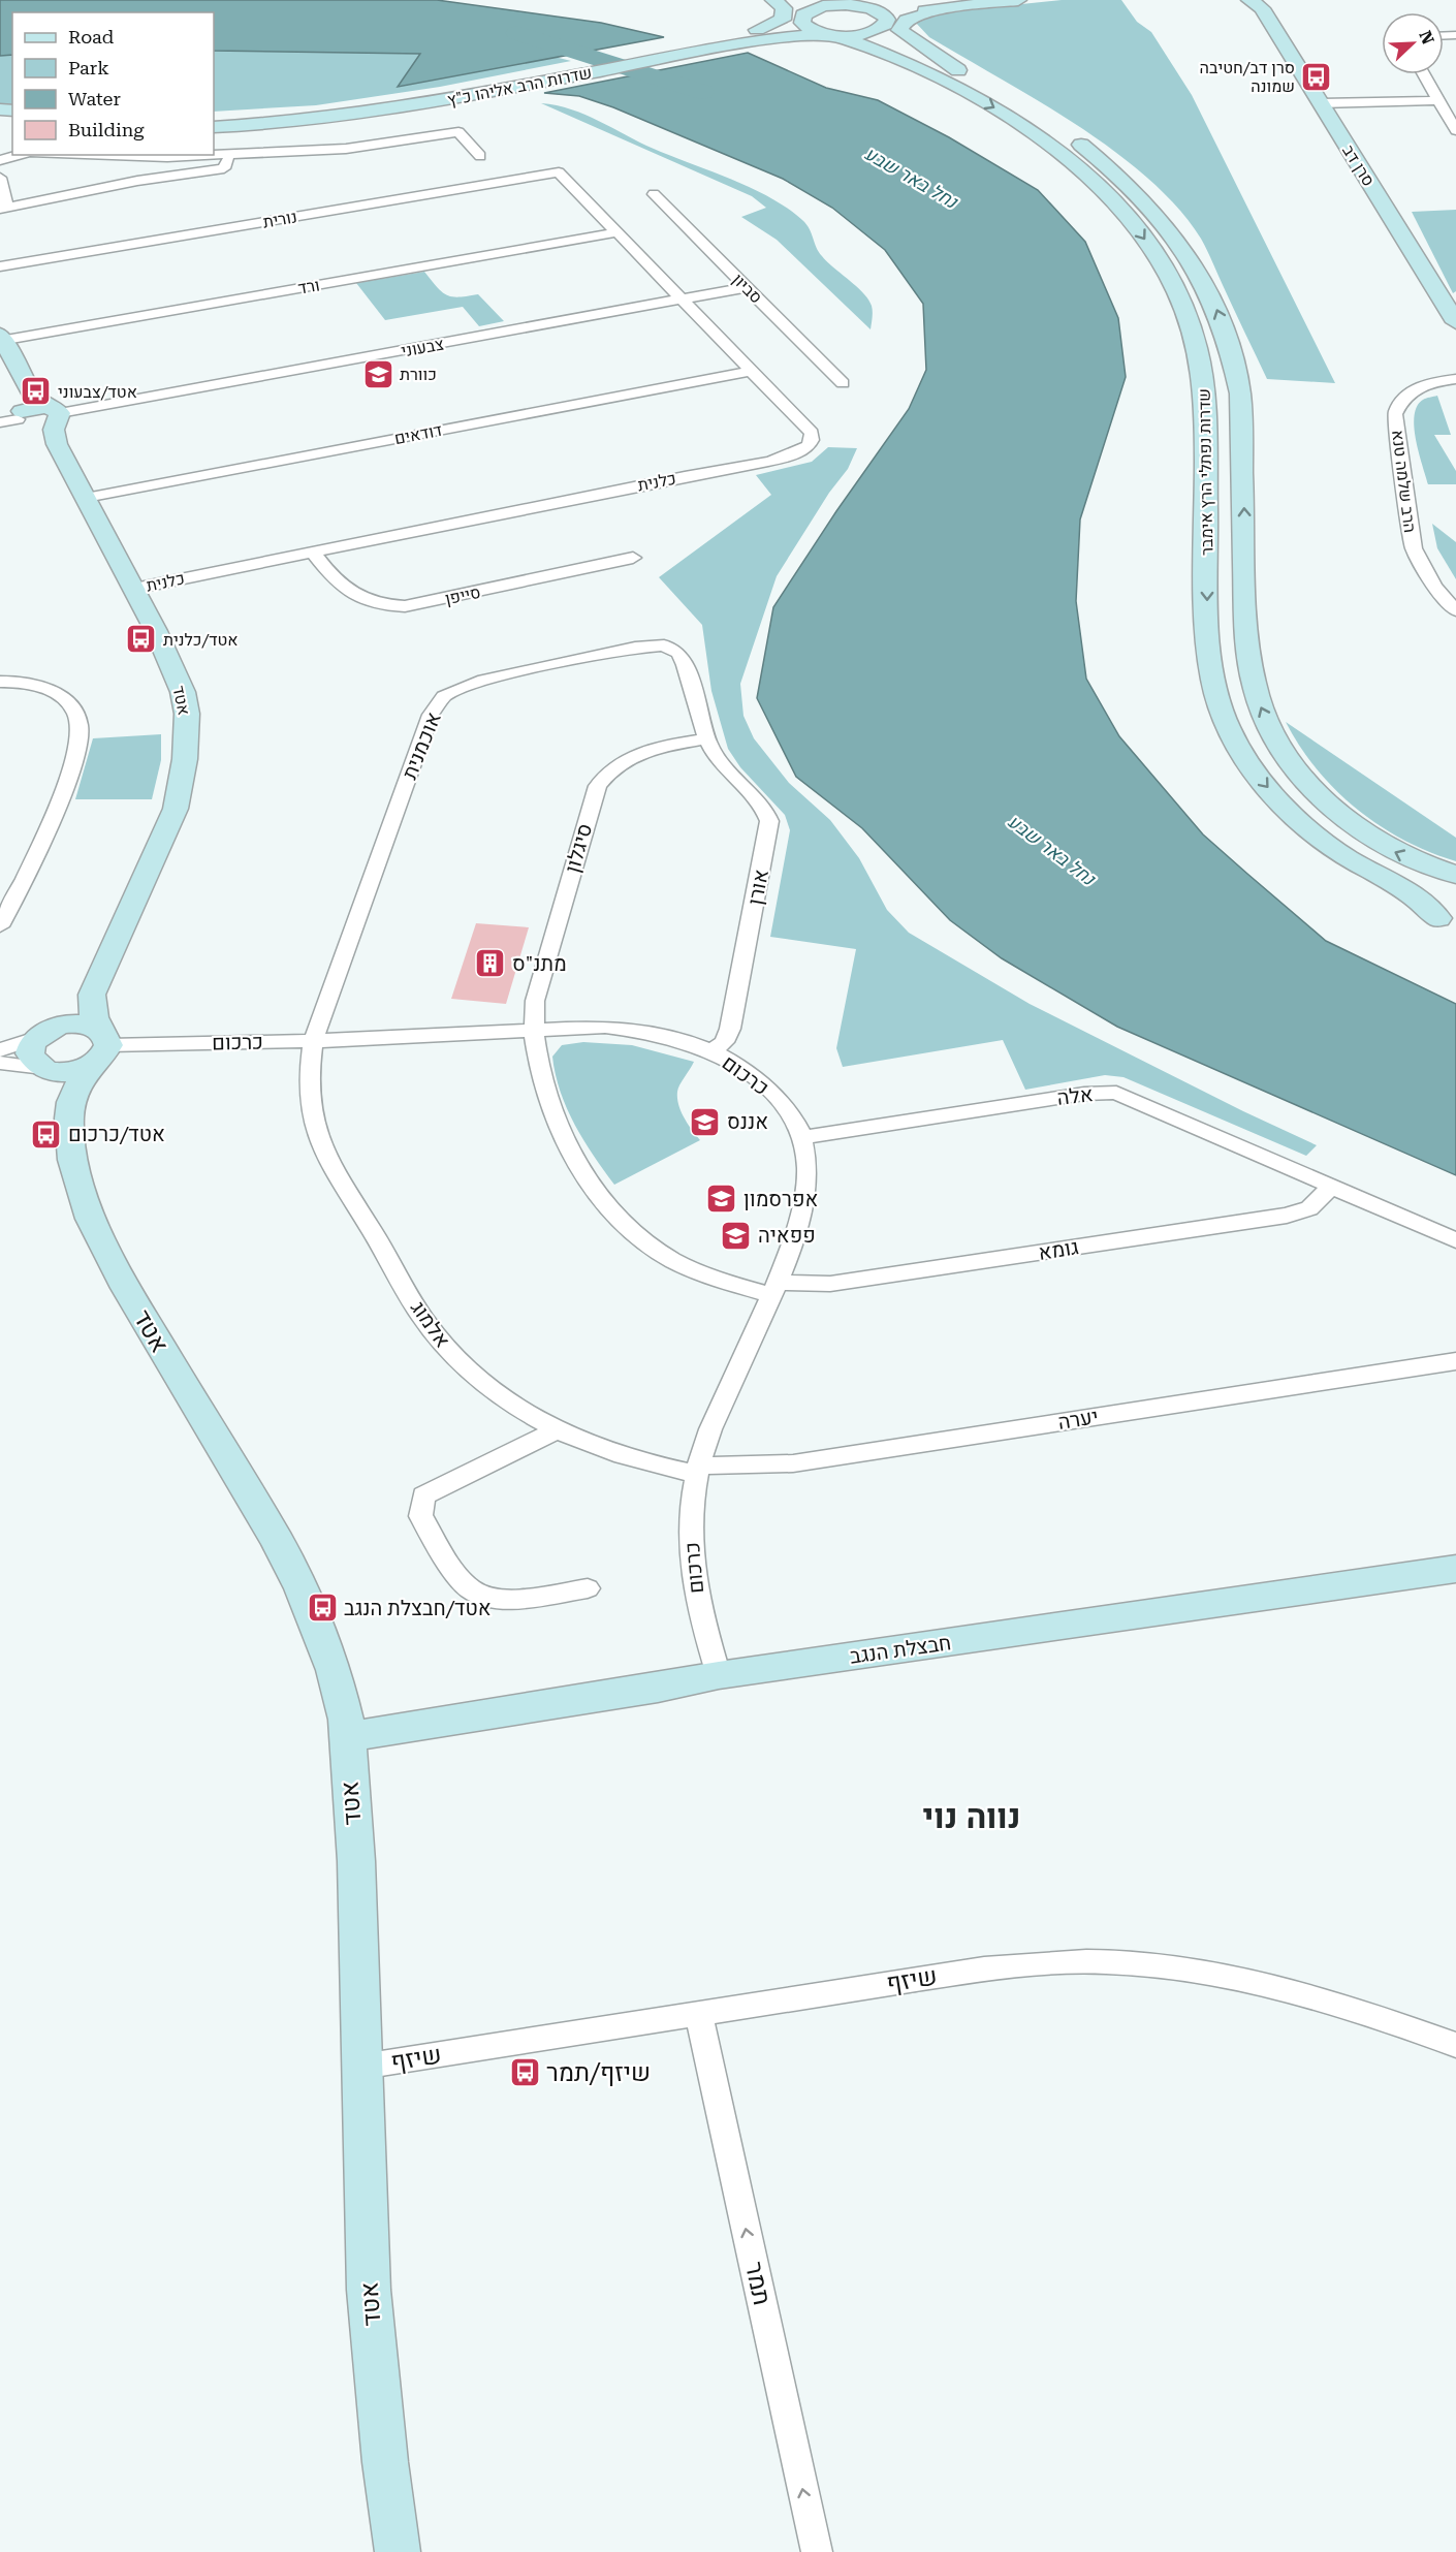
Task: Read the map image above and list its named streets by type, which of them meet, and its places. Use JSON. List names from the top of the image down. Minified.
{"streets":{"street":["שדרות הרב אליהו כ\"ץ","סרן דב","נורית","ורד","סביון","צבעוני","דודאים","שדרות נפתלי הרץ אימבר","כלנית","הרב שלמה טנא","סייפן","אטד","אוכמנית","סיגלון","אורן","כרכום","אלה","גומא","אלמוג","יערה","חבצלת הנגב","שיזף","תמר"]},"crossings":[["שדרות הרב אליהו כ\"ץ","שדרות נפתלי הרץ אימבר"],["נורית","כלנית"],["ורד","כלנית"],["סביון","צבעוני"],["צבעוני","כלנית"],["צבעוני","אטד"],["דודאים","כלנית"],["דודאים","אטד"],["כלנית","סייפן"],["כלנית","אטד"],["אטד","כרכום"],["אטד","חבצלת הנגב"],["אטד","שיזף"],["אוכמנית","סיגלון"],["אוכמנית","אורן"],["אוכמנית","כרכום"],["אוכמנית","אלמוג"],["סיגלון","אורן"],["סיגלון","כרכום"],["אורן","כרכום"],["כרכום","אלה"],["כרכום","גומא"],["כרכום","אלמוג"],["כרכום","יערה"],["כרכום","חבצלת הנגב"],["אלה","גומא"],["אלמוג","יערה"],["שיזף","תמר"]],"one_way":["תמר"],"districts":["נווה נוי"],"water":["נחל באר שבע"],"places":{"bus stop":["סרן דב/חטיבה שמונה","אטד/צבעוני","אטד/כלנית","אטד/כרכום","אטד/חבצלת הנגב","שיזף/תמר"],"school or university":["כוורת","אננס","אפרסמון","פפאיה"],"building":["מתנ\"ס"]},"legend":["Road","Park","Water","Building"],"north":"top right"}
